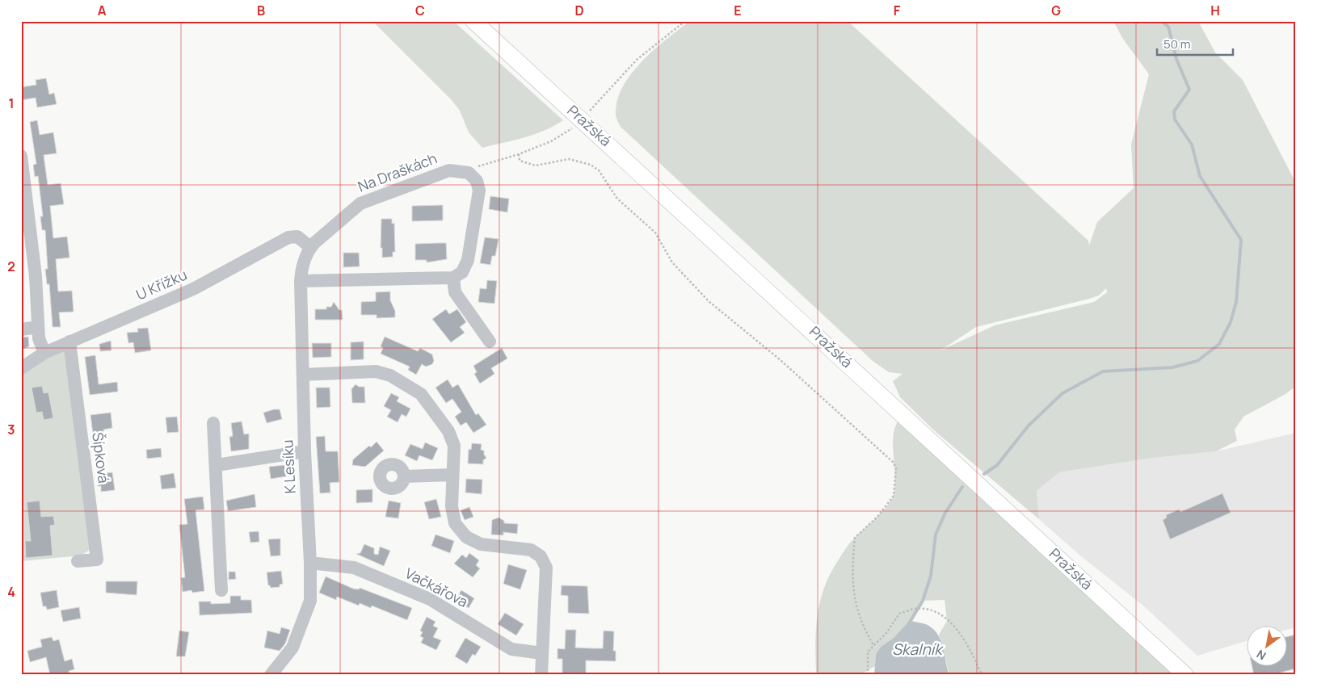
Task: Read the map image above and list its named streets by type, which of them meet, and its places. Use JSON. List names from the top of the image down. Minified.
{"streets":{"main road":["Pražská"],"street":["Na Draškách","U Křížku","Šípková","K Lesíku","Vačkářova"]},"crossings":[["Na Draškách","U Křížku"],["Na Draškách","K Lesíku"],["U Křížku","Šípková"],["U Křížku","K Lesíku"],["K Lesíku","Vačkářova"]],"water":["Skalník"],"scale_bar":"50 m","north":"bottom left","grid":{"columns":["A","B","C","D","E","F","G","H"],"rows":["1","2","3","4"]}}
